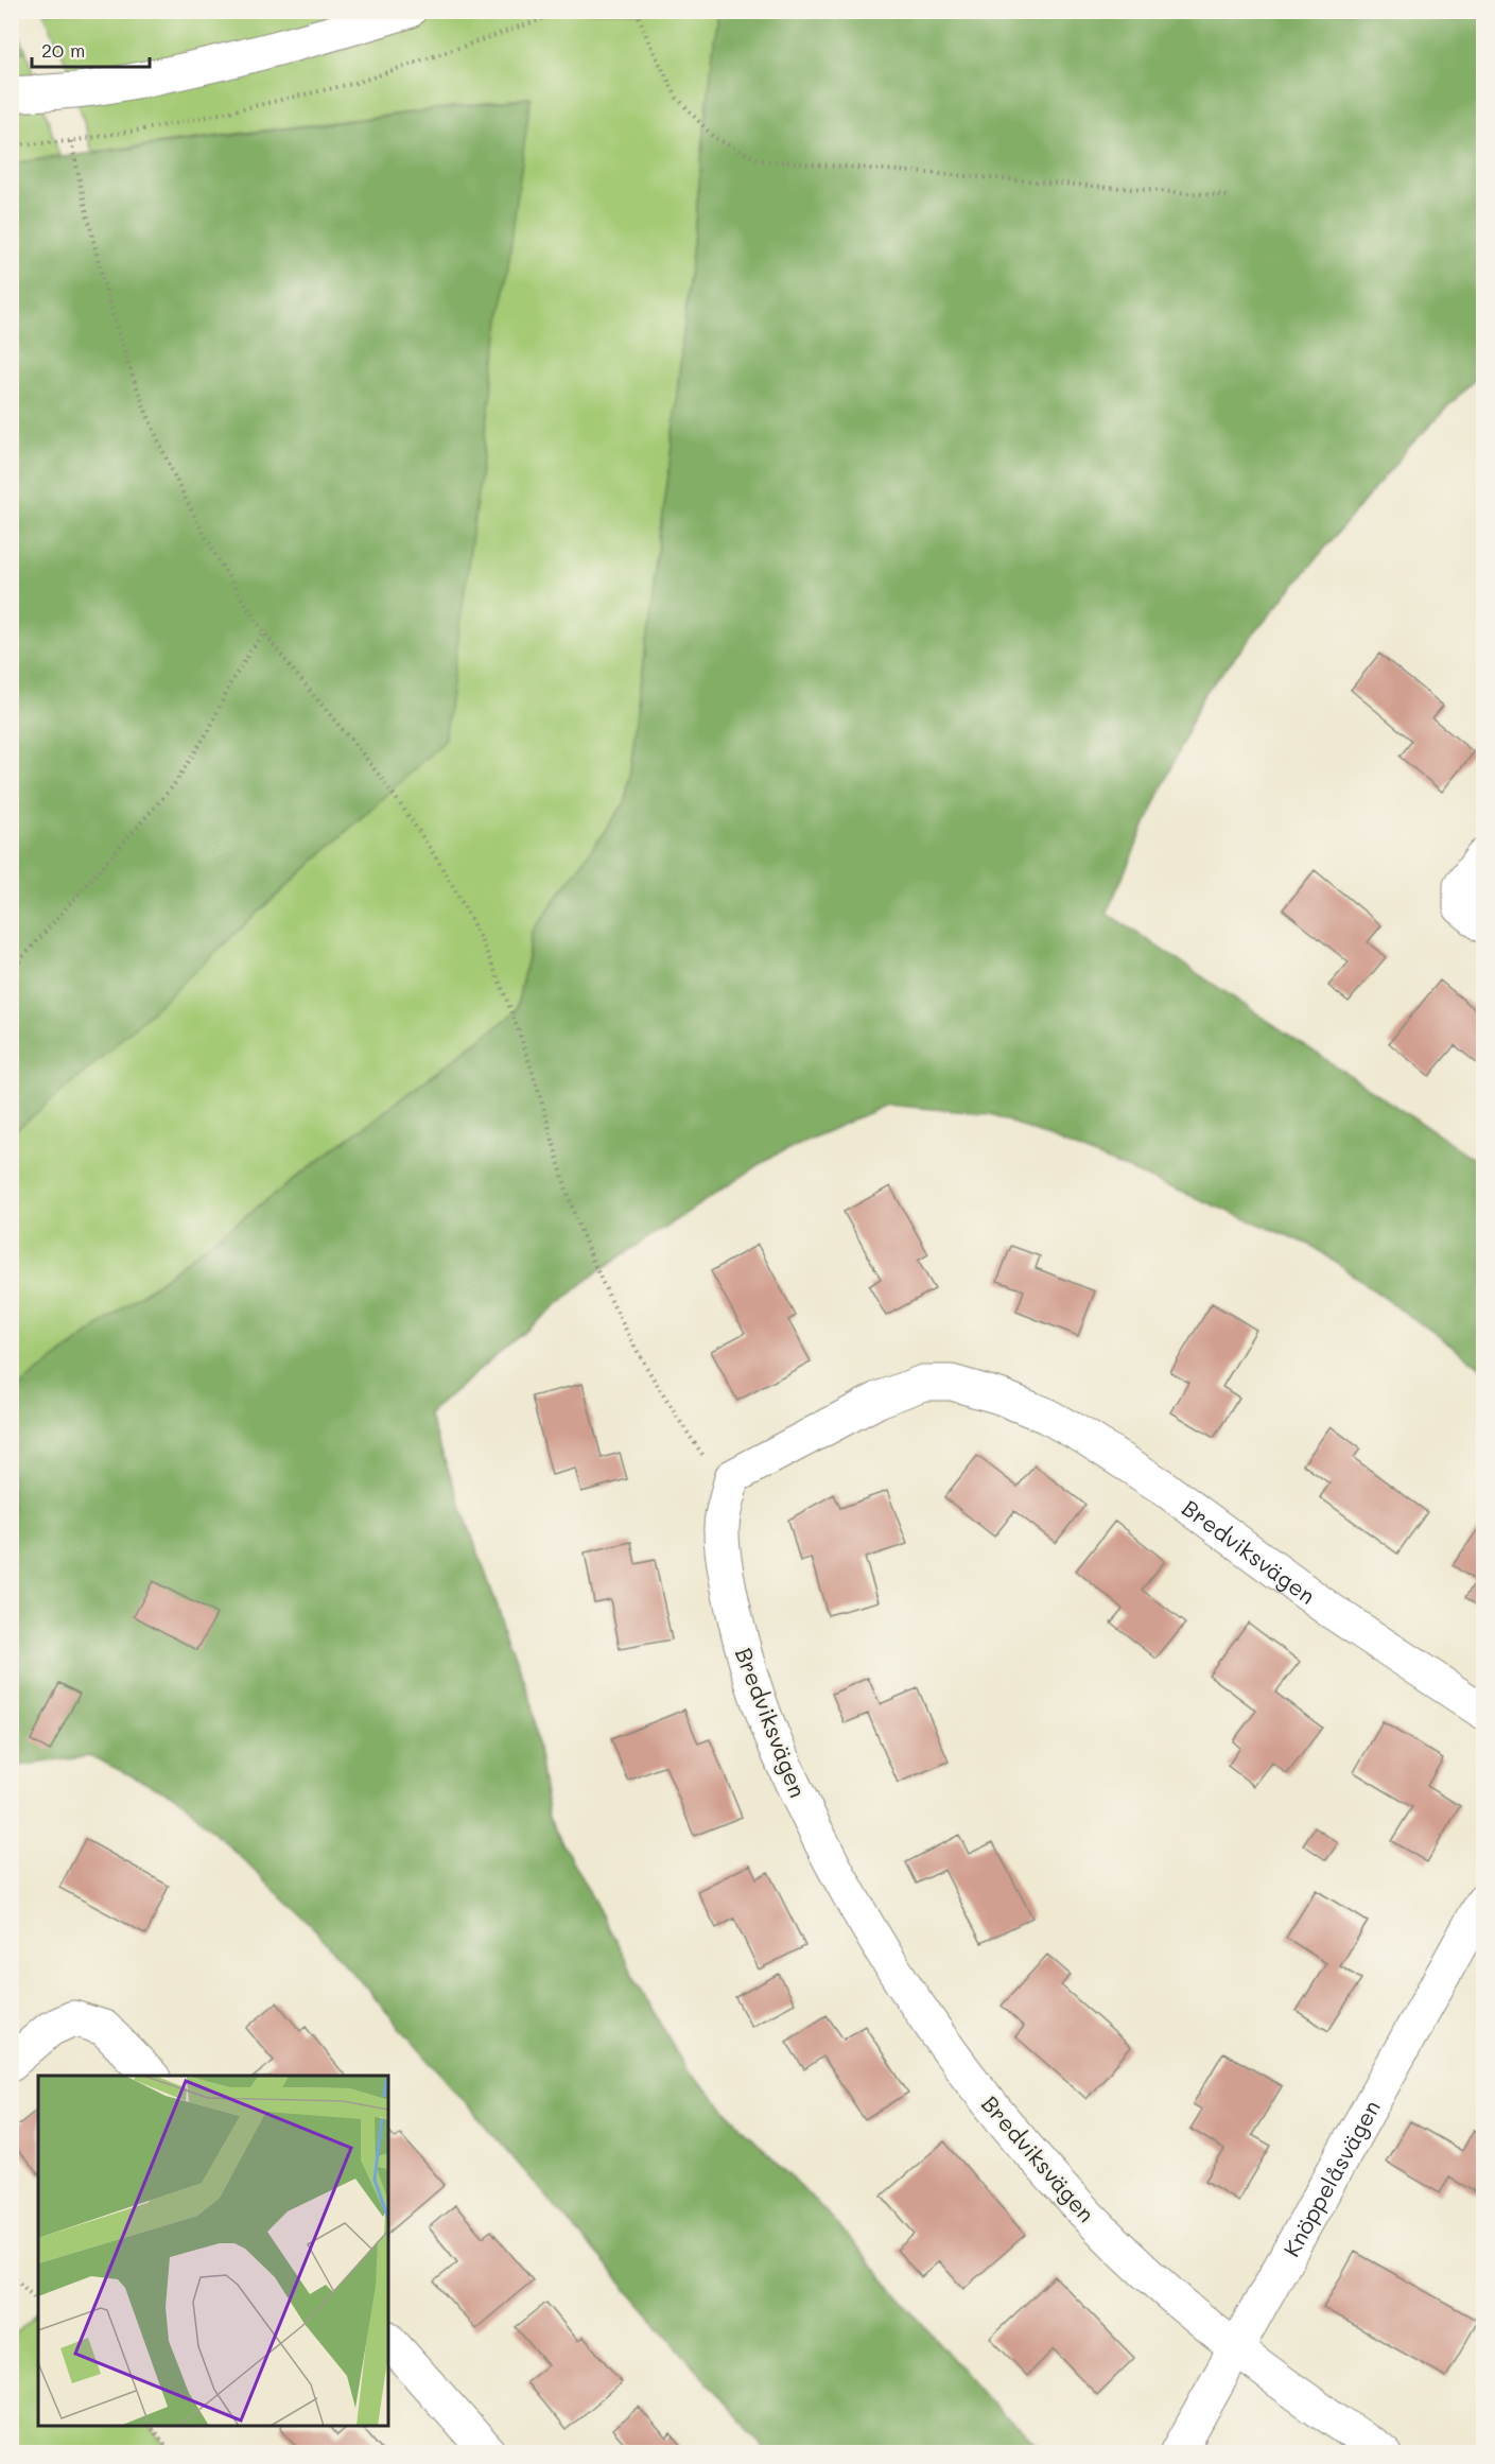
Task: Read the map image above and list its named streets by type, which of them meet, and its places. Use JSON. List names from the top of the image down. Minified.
{"streets":{"street":["Bredviksvägen","Knöppelåsvägen"]},"crossings":[["Bredviksvägen","Knöppelåsvägen"]],"scale_bar":"20 m"}
